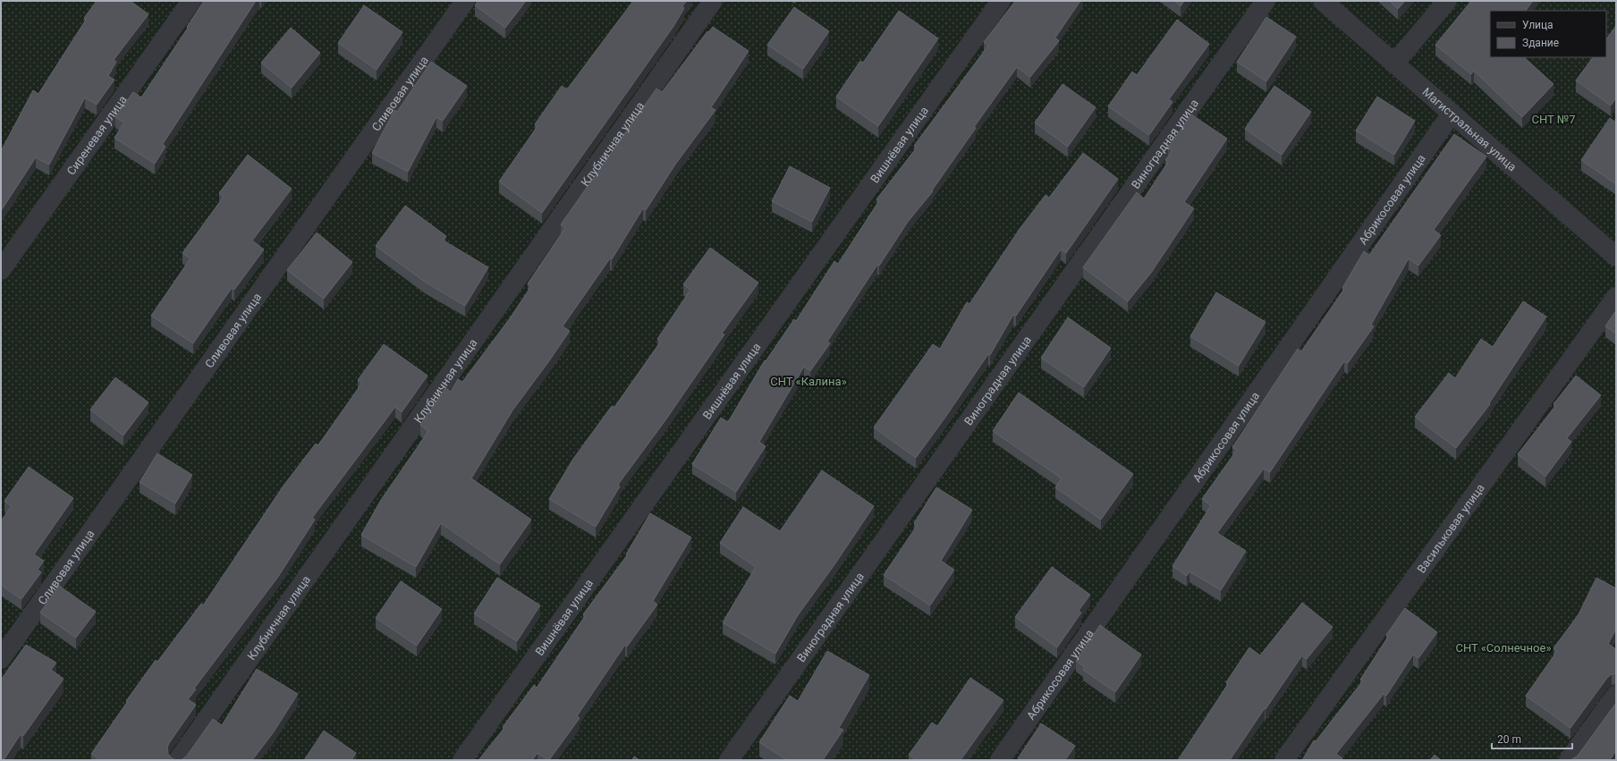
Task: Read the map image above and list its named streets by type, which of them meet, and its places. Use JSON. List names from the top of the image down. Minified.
{"streets":{"street":["Сливовая улица","Магистральная улица","Сиреневая улица","Клубничная улица","Вишнёвая улица","Виноградная улица","Абрикосовая улица","Васильковая улица"]},"crossings":[["Магистральная улица","Абрикосовая улица"]],"parks":["СНТ №7","СНТ «Калина»","СНТ «Солнечное»"],"legend":["Улица","Здание"],"scale_bar":"20 m"}
